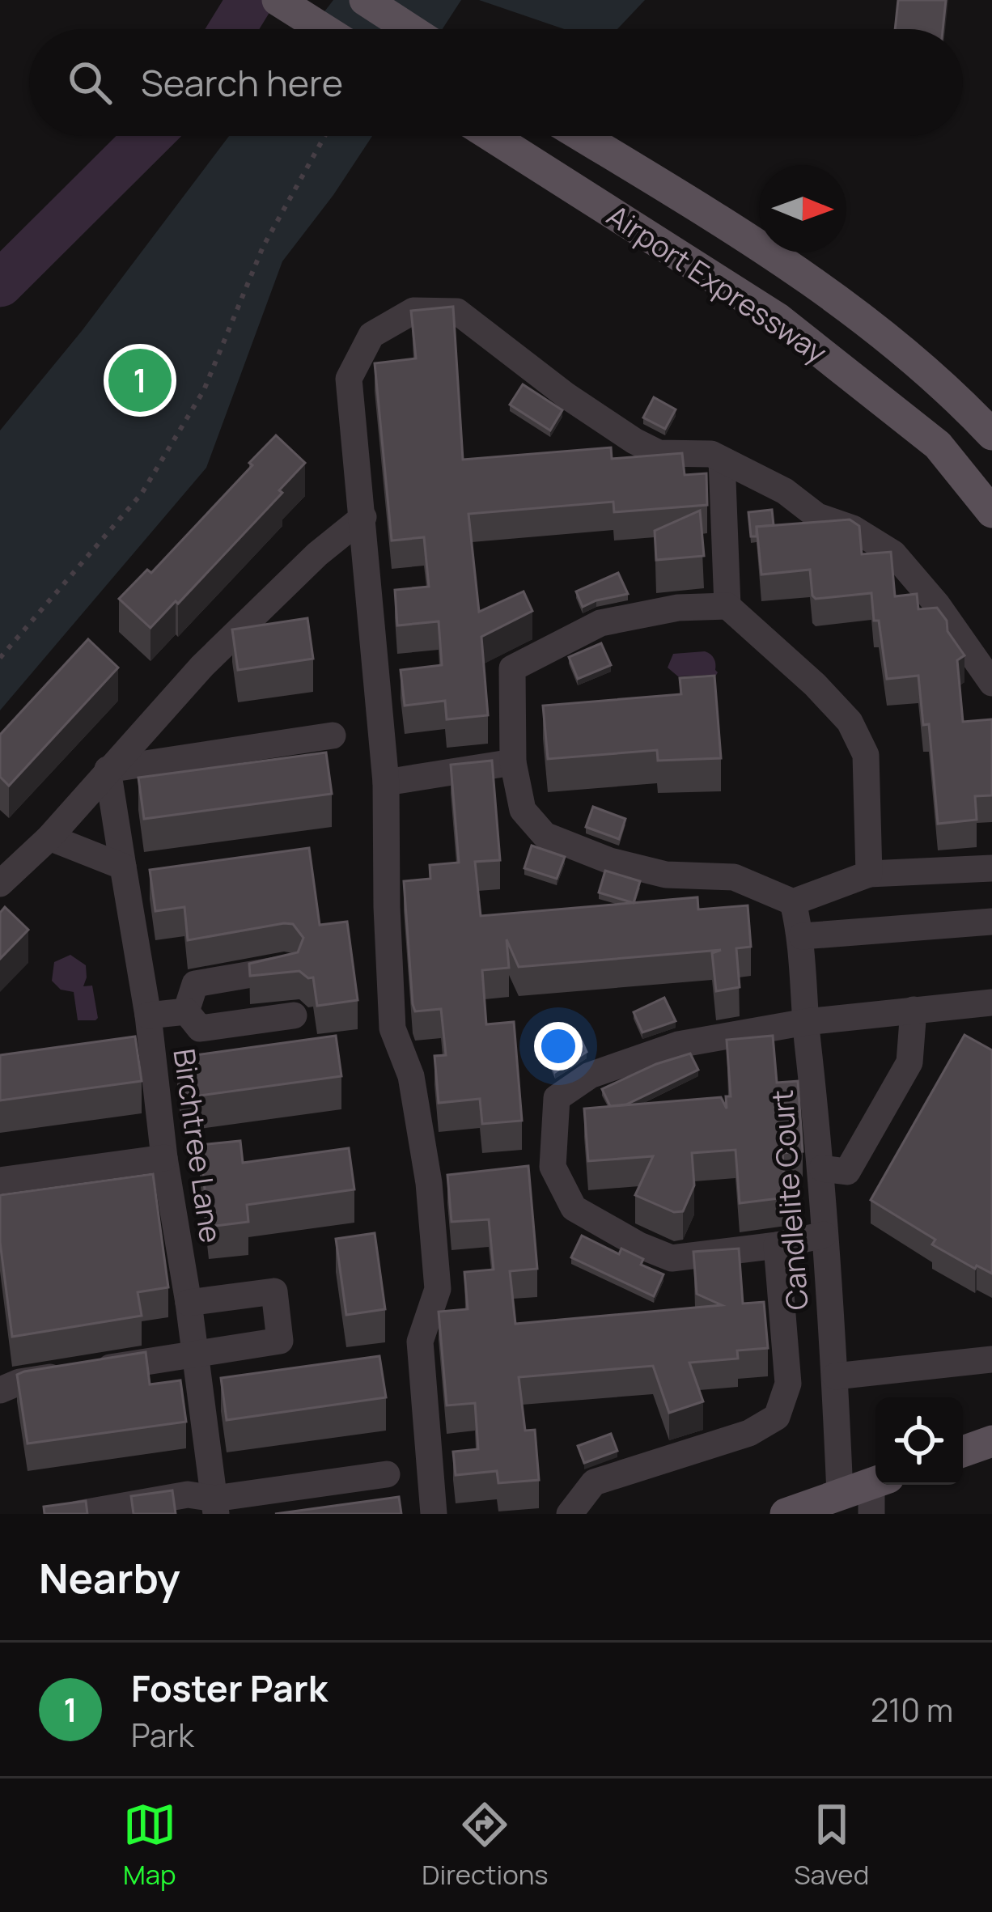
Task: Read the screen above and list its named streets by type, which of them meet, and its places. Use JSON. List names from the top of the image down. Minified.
{"streets":{"main road":["Airport Expressway"],"street":["Birchtree Lane","Candlelite Court"]},"north":"right","page":{"search":"Search here","pins":"1","heading":"Nearby","list":[{"mark":"1","name":"Foster Park","note":"Park","value":"210 m"}],"nav":["Map","Directions","Saved"]}}
